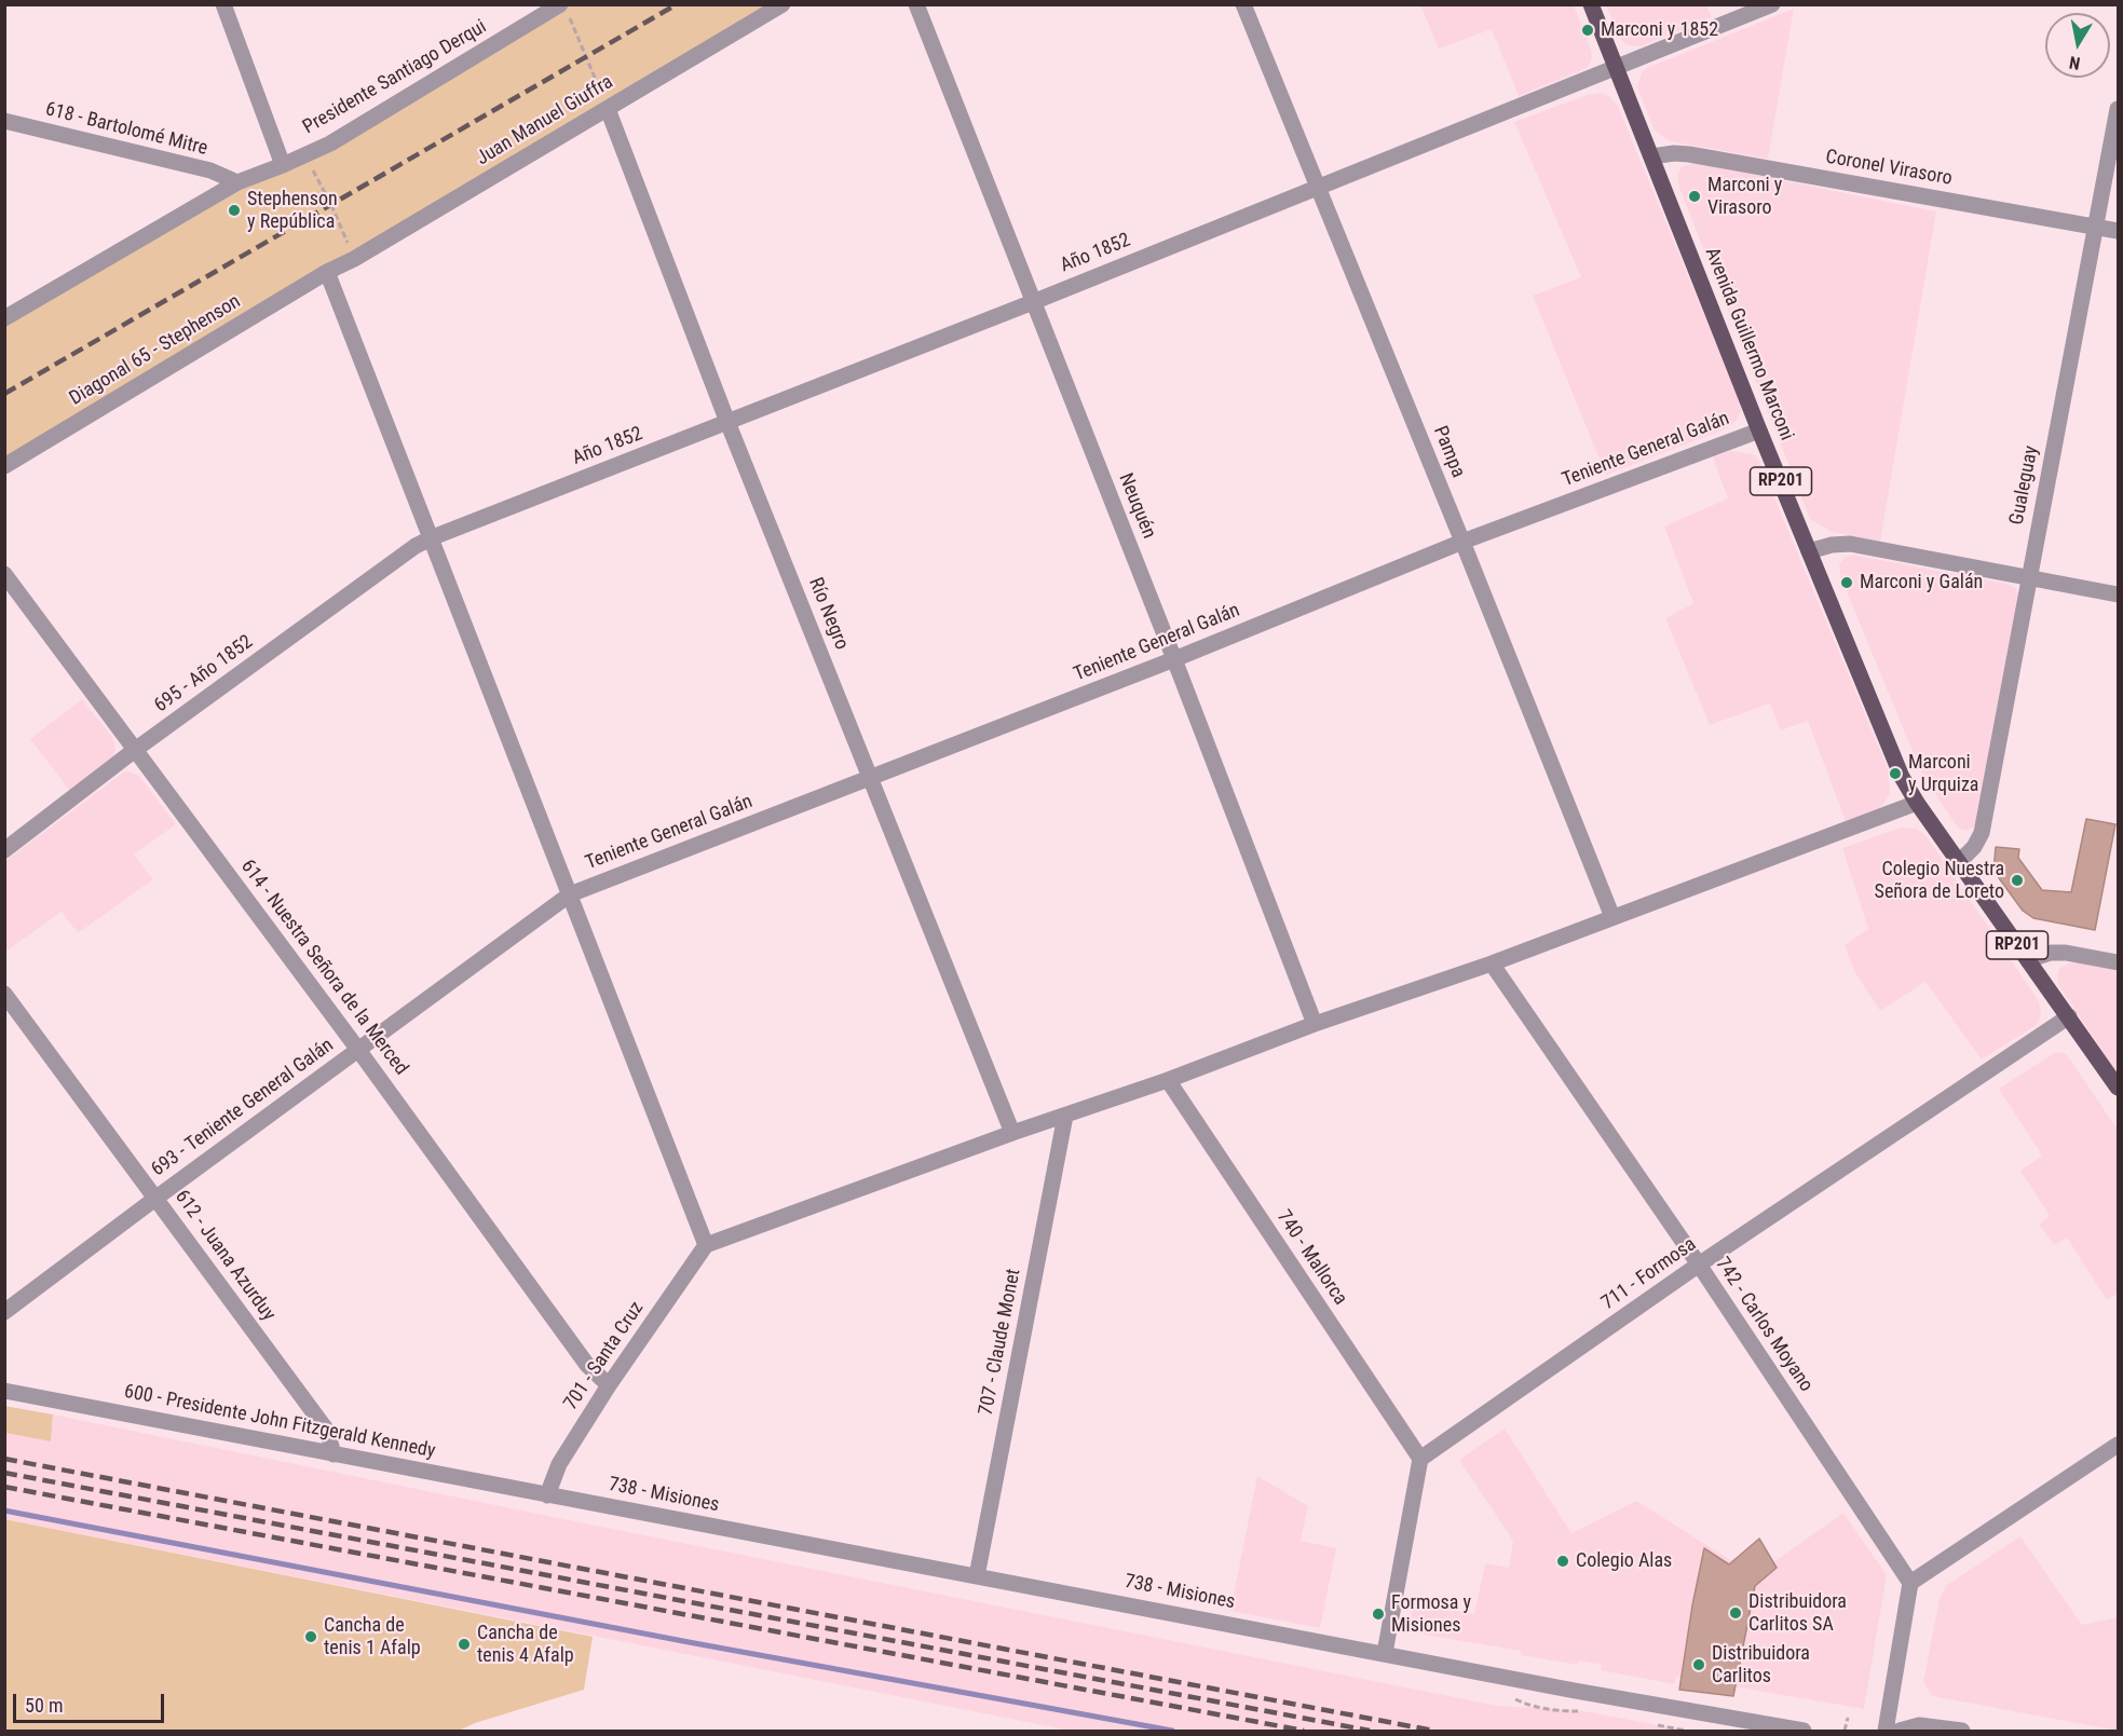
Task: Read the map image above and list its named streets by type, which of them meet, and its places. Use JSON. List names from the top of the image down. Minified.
{"streets":{"main road":["Avenida Guillermo Marconi","RP201"],"street":["Presidente Santiago Derqui","Juan Manuel Giuffra","618 - Bartolomé Mitre","Coronel Virasoro","Año 1852","Diagonal 65 - Stephenson","Teniente General Galán","Pampa","Gualeguay","Neuquén","Río Negro","695 - Año 1852","614 - Nuestra Señora de la Merced","693 - Teniente General Galán","612 - Juana Azurduy","740 - Mallorca","711 - Formosa","742 - Carlos Moyano","707 - Claude Monet","701 - Santa Cruz","600 - Presidente John Fitzgerald Kennedy","738 - Misiones"]},"crossings":[["Juan Manuel Giuffra","Diagonal 65 - Stephenson"],["Juan Manuel Giuffra","Río Negro"],["Coronel Virasoro","Avenida Guillermo Marconi"],["Coronel Virasoro","Gualeguay"],["Año 1852","Avenida Guillermo Marconi"],["Año 1852","Pampa"],["Año 1852","Neuquén"],["Año 1852","Río Negro"],["Año 1852","695 - Año 1852"],["Avenida Guillermo Marconi","Teniente General Galán"],["Avenida Guillermo Marconi","RP201"],["Teniente General Galán","Pampa"],["Teniente General Galán","Neuquén"],["Teniente General Galán","Río Negro"],["Teniente General Galán","693 - Teniente General Galán"],["RP201","Gualeguay"],["RP201","711 - Formosa"],["695 - Año 1852","614 - Nuestra Señora de la Merced"],["614 - Nuestra Señora de la Merced","693 - Teniente General Galán"],["614 - Nuestra Señora de la Merced","701 - Santa Cruz"],["693 - Teniente General Galán","612 - Juana Azurduy"],["612 - Juana Azurduy","600 - Presidente John Fitzgerald Kennedy"],["740 - Mallorca","711 - Formosa"],["711 - Formosa","742 - Carlos Moyano"],["707 - Claude Monet","738 - Misiones"],["701 - Santa Cruz","600 - Presidente John Fitzgerald Kennedy"],["701 - Santa Cruz","738 - Misiones"],["600 - Presidente John Fitzgerald Kennedy","738 - Misiones"]],"places":["Marconi y 1852","Marconi y Virasoro","Stephenson y República","Marconi y Galán","Marconi y Urquiza","Colegio Nuestra Señora de Loreto","Colegio Alas","Distribuidora Carlitos SA","Formosa y Misiones","Cancha de tenis 1 Afalp","Cancha de tenis 4 Afalp","Distribuidora Carlitos"],"scale_bar":"50 m","north":"bottom"}
